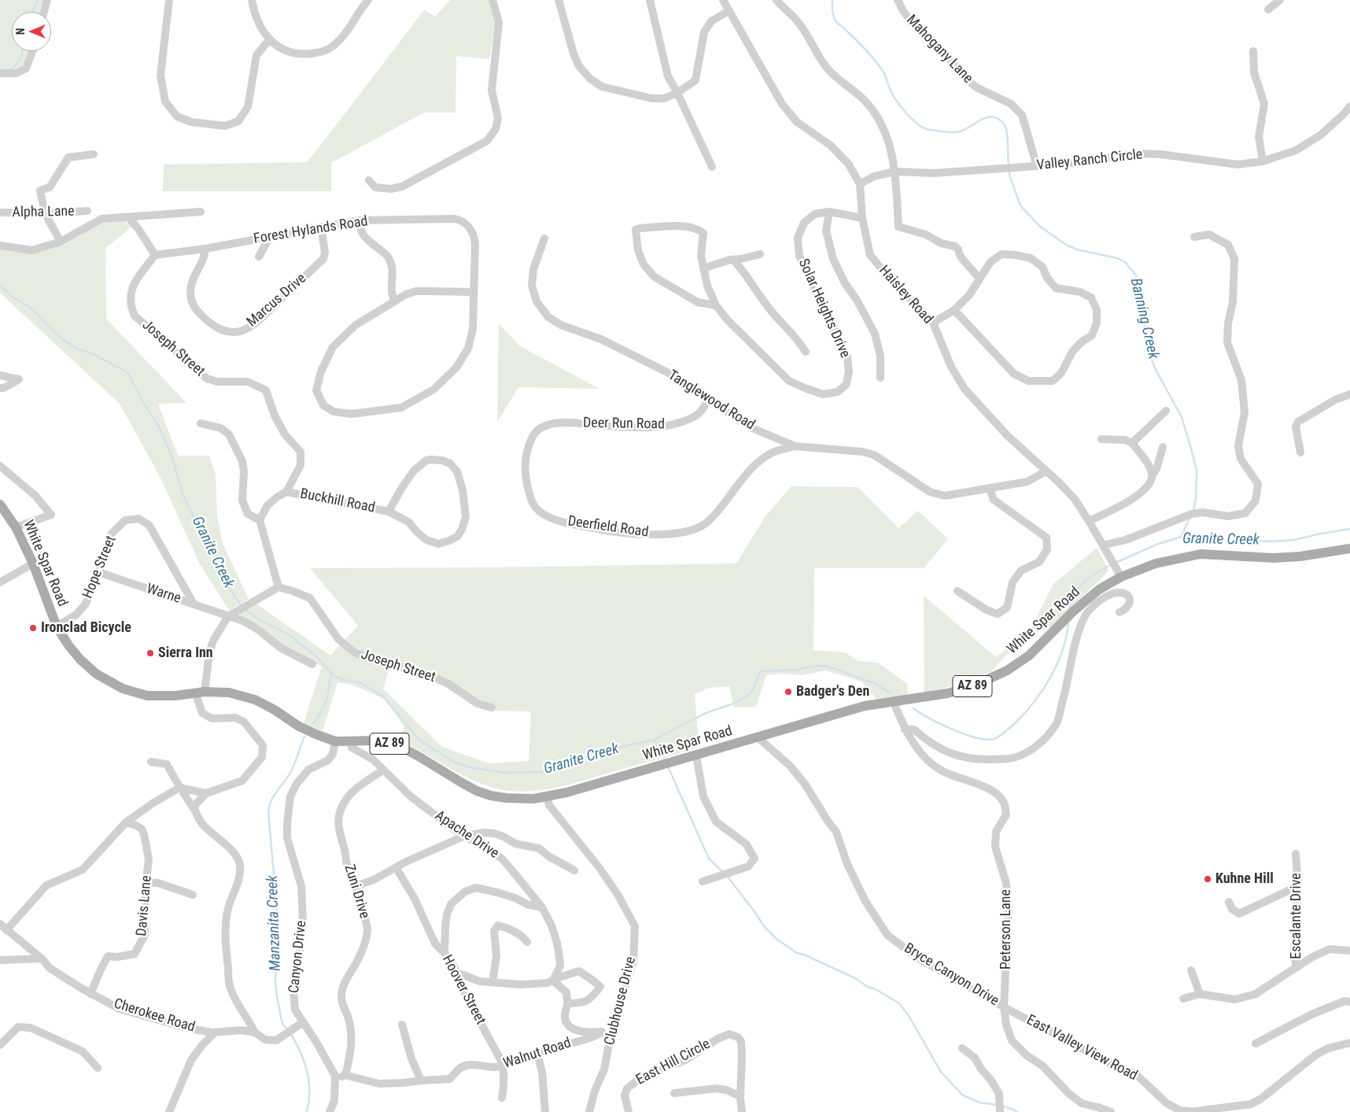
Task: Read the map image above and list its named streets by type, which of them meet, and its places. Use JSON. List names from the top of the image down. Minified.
{"streets":{"main road":["White Spar Road","AZ 89"],"street":["Mahogany Lane","Valley Ranch Circle","Alpha Lane","Forest Hylands Road","Haisley Road","Marcus Drive","Solar Heights Drive","Joseph Street","Tanglewood Road","Deer Run Road","Buckhill Road","Deerfield Road","Hope Street","Warne","Apache Drive","Zuni Drive","Davis Lane","Escalante Drive","Peterson Lane","Canyon Drive","Bryce Canyon Drive","Hoover Street","Clubhouse Drive","Cherokee Road","East Valley View Road","Walnut Road","East Hill Circle"]},"crossings":[["Mahogany Lane","Valley Ranch Circle"],["Valley Ranch Circle","Haisley Road"],["Forest Hylands Road","Marcus Drive"],["Forest Hylands Road","Joseph Street"],["Haisley Road","Solar Heights Drive"],["Haisley Road","Tanglewood Road"],["Haisley Road","White Spar Road"],["Joseph Street","Buckhill Road"],["Tanglewood Road","Deer Run Road"],["Tanglewood Road","Deerfield Road"],["Deer Run Road","Deerfield Road"],["White Spar Road","Hope Street"],["White Spar Road","Apache Drive"],["White Spar Road","Peterson Lane"],["White Spar Road","Canyon Drive"],["White Spar Road","Bryce Canyon Drive"],["White Spar Road","Clubhouse Drive"],["Hope Street","Warne"],["Apache Drive","Zuni Drive"],["Apache Drive","Hoover Street"],["Zuni Drive","Walnut Road"],["Davis Lane","Cherokee Road"],["Peterson Lane","Bryce Canyon Drive"],["Peterson Lane","East Valley View Road"],["Canyon Drive","Cherokee Road"],["Bryce Canyon Drive","East Valley View Road"],["Hoover Street","Walnut Road"],["Clubhouse Drive","Walnut Road"]],"water":["Banning Creek","Granite Creek","Manzanita Creek"],"places":["Ironclad Bicycle","Sierra Inn","Badger's Den","Kuhne Hill"],"north":"left"}
